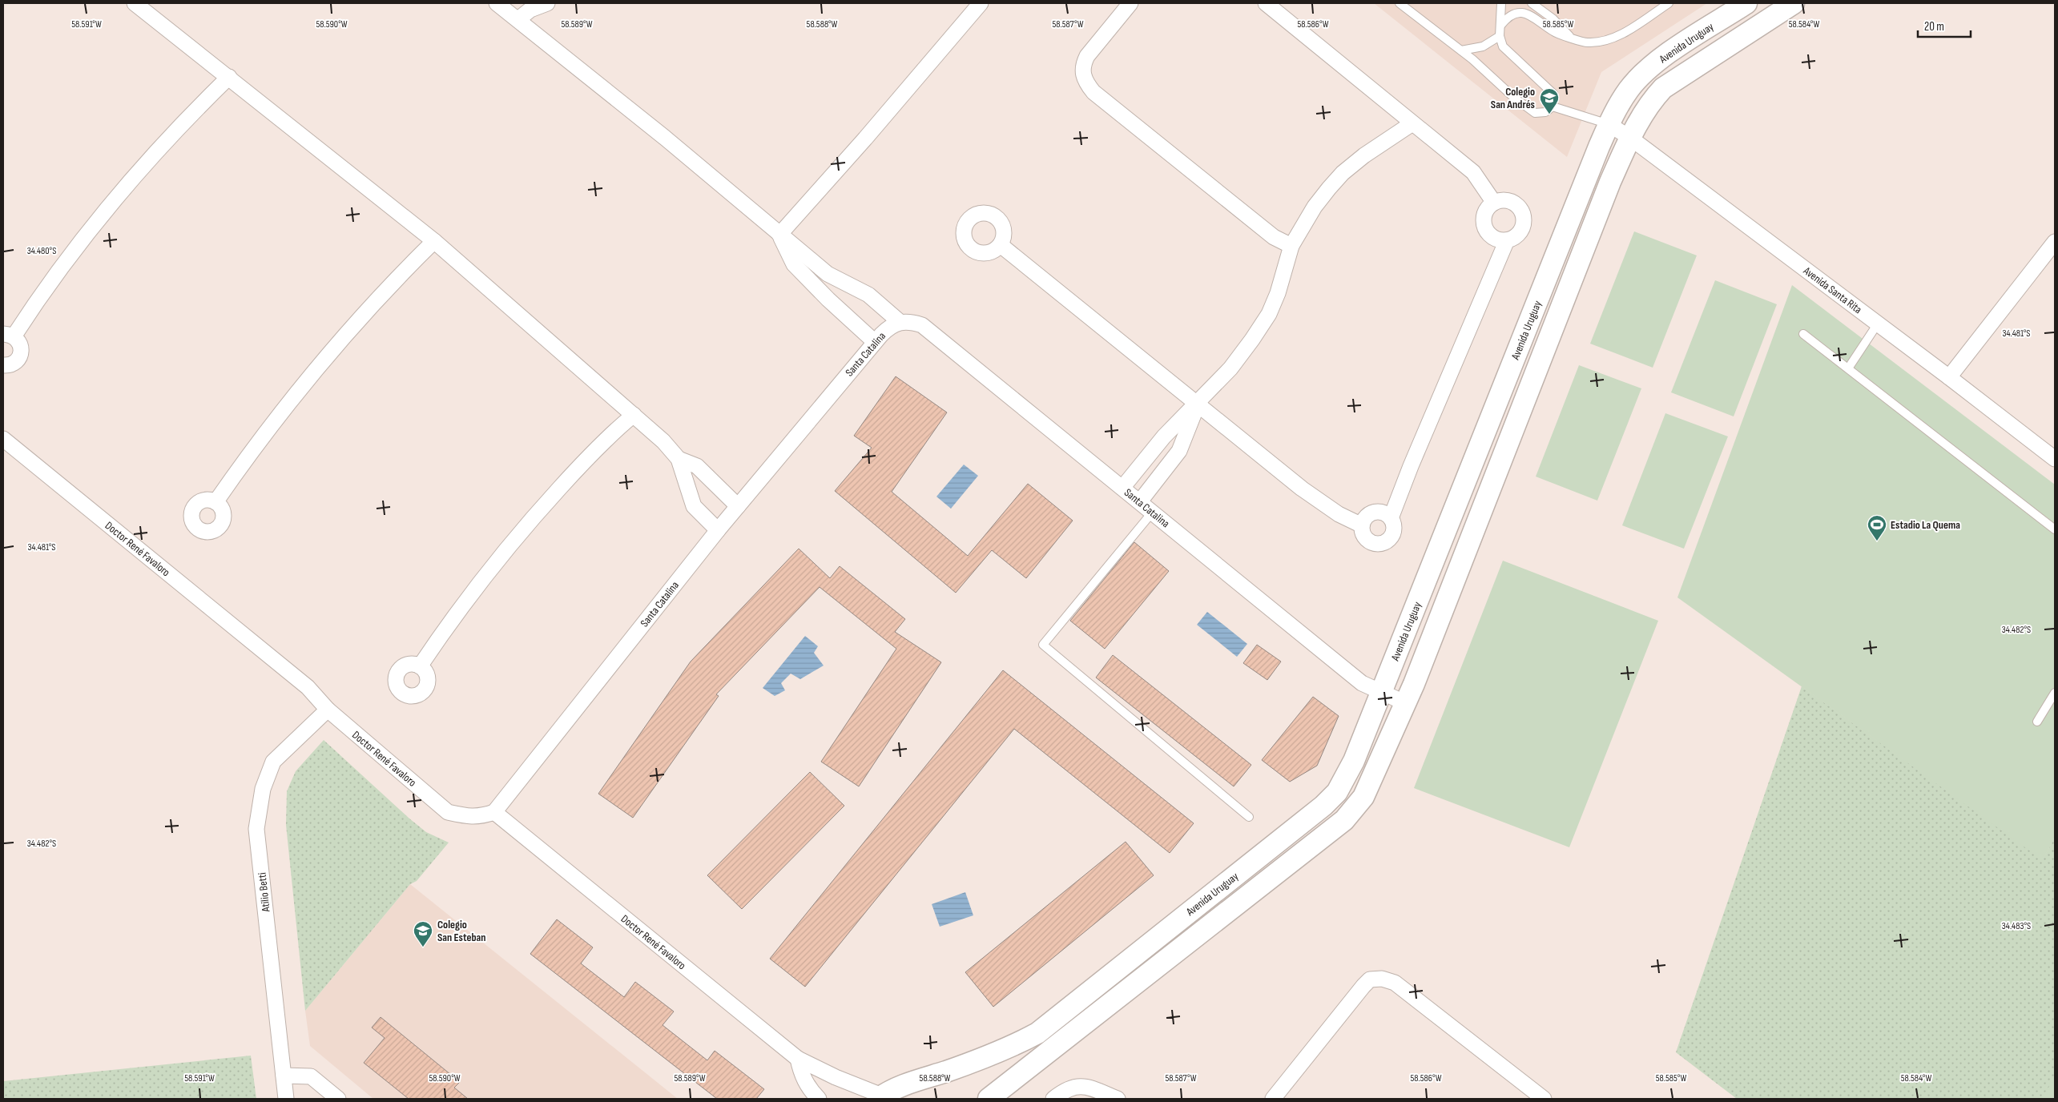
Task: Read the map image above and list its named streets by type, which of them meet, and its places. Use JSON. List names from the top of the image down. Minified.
{"streets":{"main road":["Avenida Uruguay"],"street":["Avenida Santa Rita","Santa Catalina","Doctor René Favaloro","Atilio Betti"]},"crossings":[["Avenida Uruguay","Avenida Santa Rita"],["Avenida Uruguay","Santa Catalina"],["Avenida Uruguay","Doctor René Favaloro"],["Santa Catalina","Doctor René Favaloro"],["Doctor René Favaloro","Atilio Betti"]],"places":{"school or university":["Colegio San Andrés","Colegio San Esteban"],"sports":["Estadio La Quema"]},"scale_bar":"20 m","coordinates":["58.591°W","58.590°W","58.589°W","58.588°W","58.587°W","58.586°W","58.585°W","58.584°W","34.480°S","34.481°S","34.482°S","34.483°S"]}
